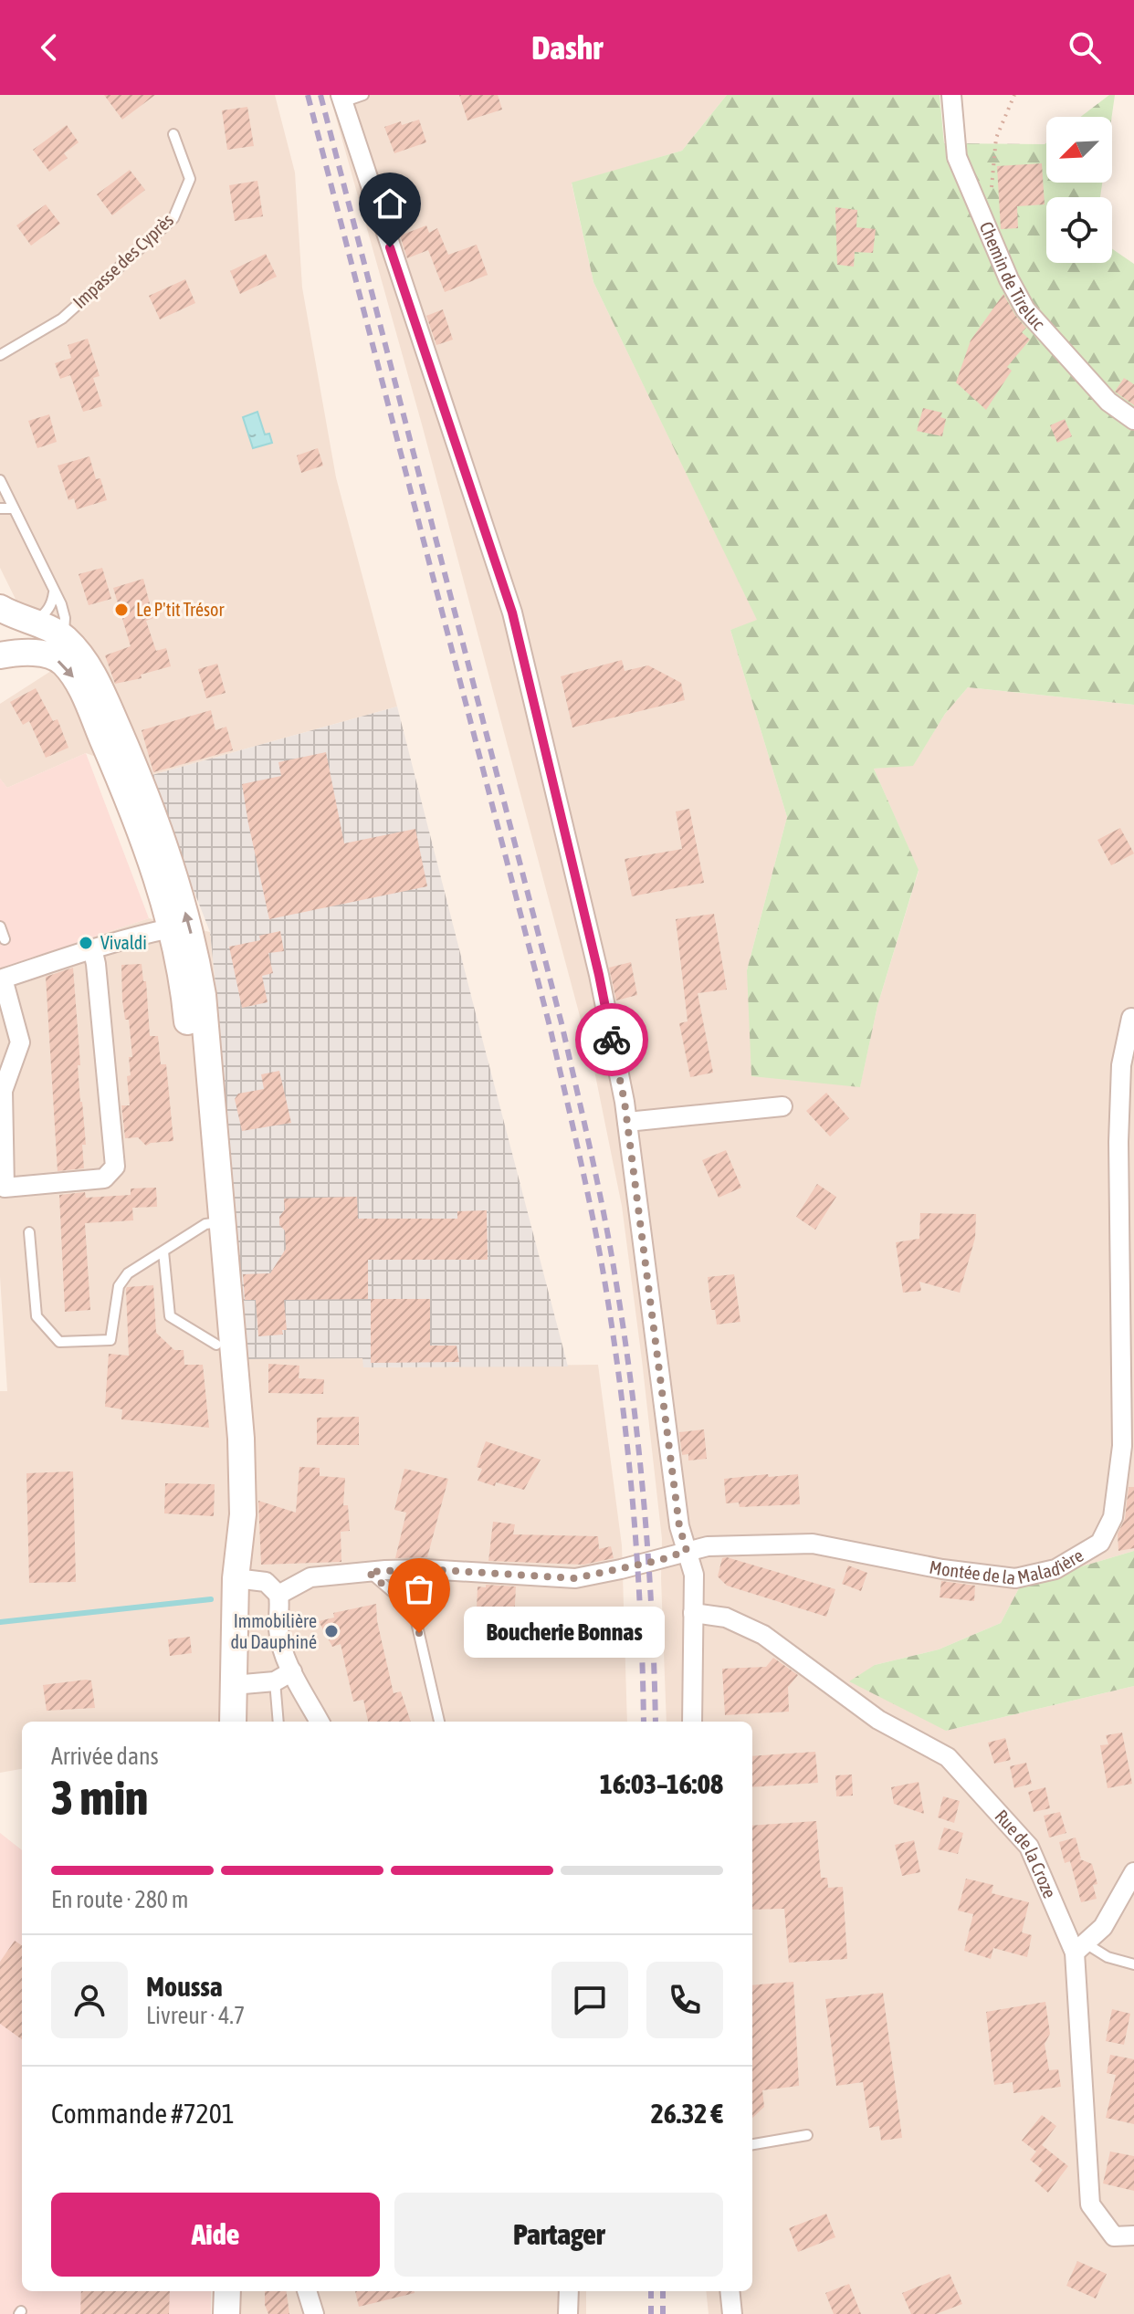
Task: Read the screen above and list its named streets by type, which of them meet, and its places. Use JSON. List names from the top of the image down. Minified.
{"streets":{"street":["Chemin de Tireluc","Montée de la Maladière","Rue de la Croze"],"lane":["Impasse des Cyprès"]},"places":["Le P'tit Trésor","Vivaldi","Immobilière du Dauphiné","Boucherie Bonnas"],"north":"bottom left","page":{"header":"Dashr","bubble":"Boucherie Bonnas","heading":["3 min","Arrivée dans","16:03–16:08"],"panel":["Moussa","Livreur · 4.7","Commande #7201","26.32 €"],"bar":"En route · 280 m","buttons":["Aide","Partager"]}}
